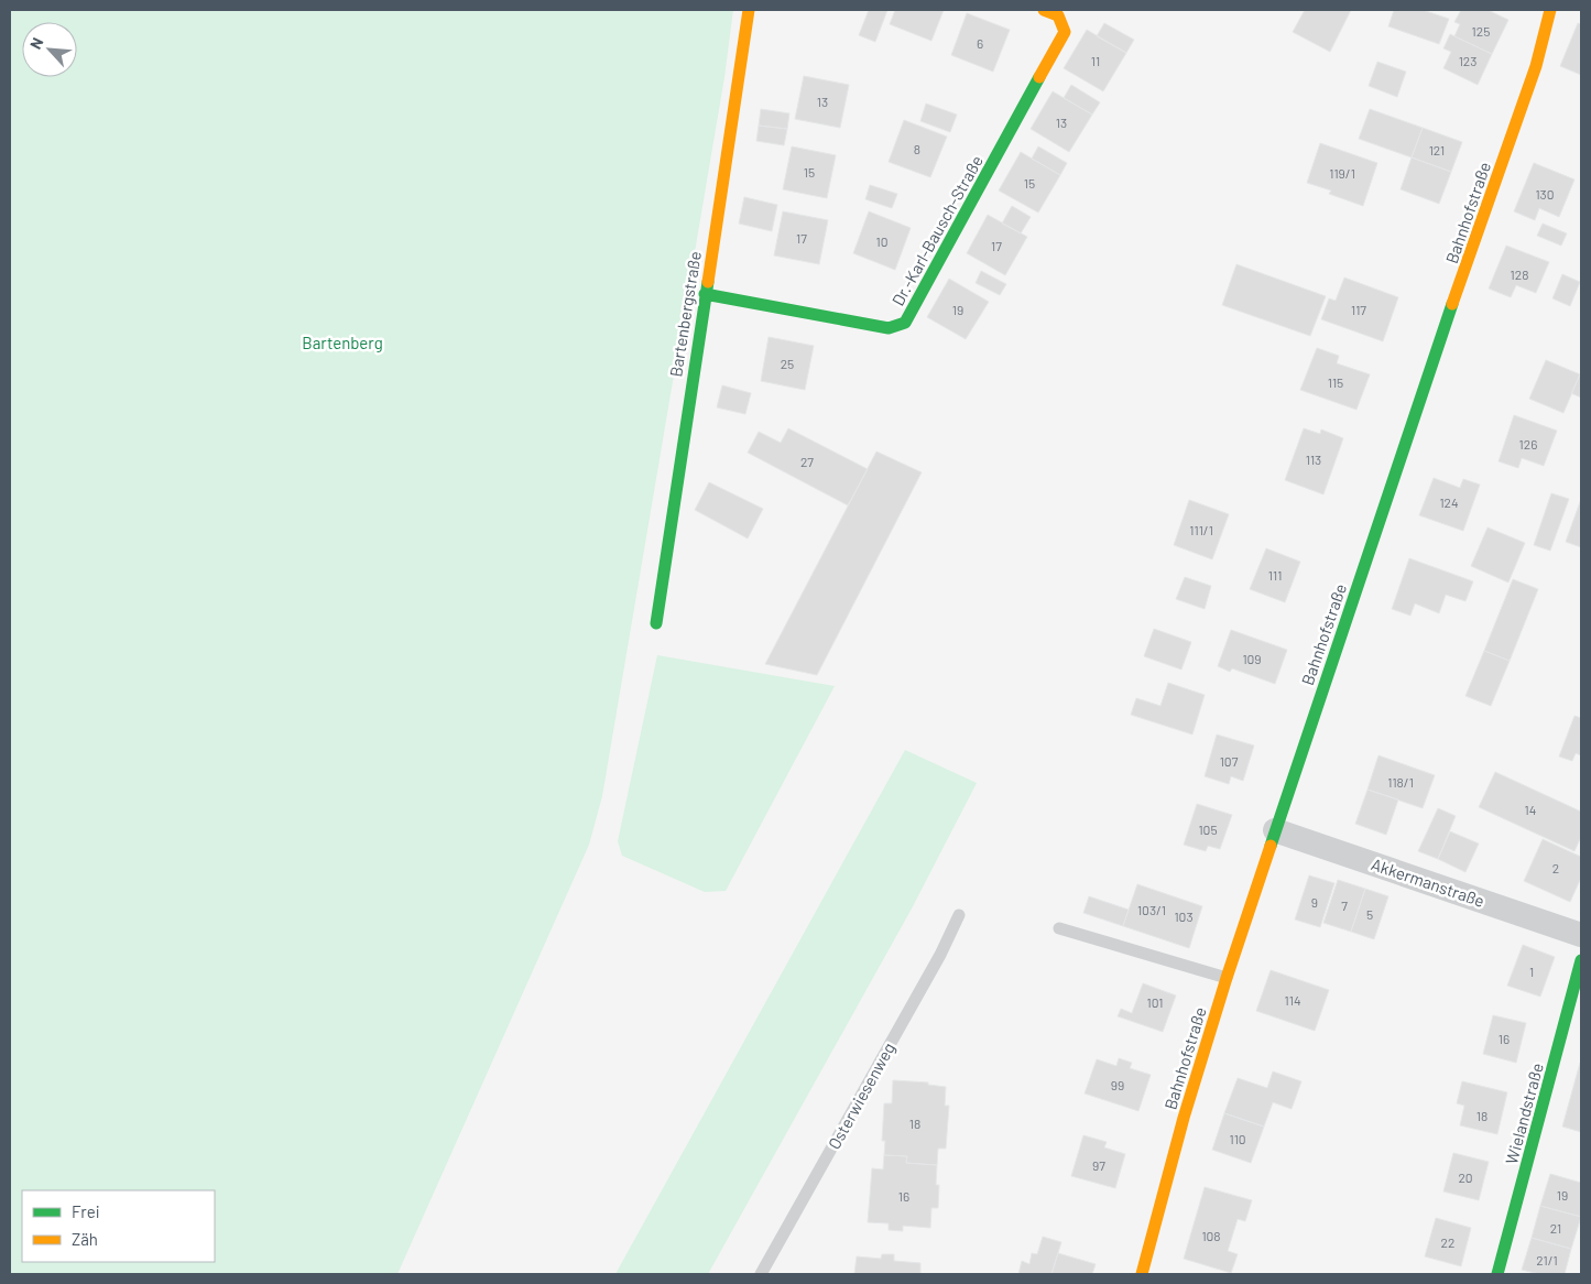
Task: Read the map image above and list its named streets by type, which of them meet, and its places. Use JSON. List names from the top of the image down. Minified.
{"streets":{"street":["Bahnhofstraße","Dr.-Karl-Bausch-Straße","Bartenbergstraße","Akkermanstraße","Wielandstraße"],"lane":["Osterwiesenweg"]},"crossings":[["Bahnhofstraße","Akkermanstraße"],["Dr.-Karl-Bausch-Straße","Bartenbergstraße"]],"parks":["Bartenberg"],"house_numbers":["125","6","11","123","13","13","8","121","15","119/1","15","130","17","10","17","128","19","117","25","115","126","113","27","124","111/1","111","109","107","118/1","14","105","2","9","7","103/1","5","103","1","114","101","16","99","18","18","110","97","20","19","16","21","108","22","21/1"],"legend":["Frei","Zäh"],"north":"top left"}
